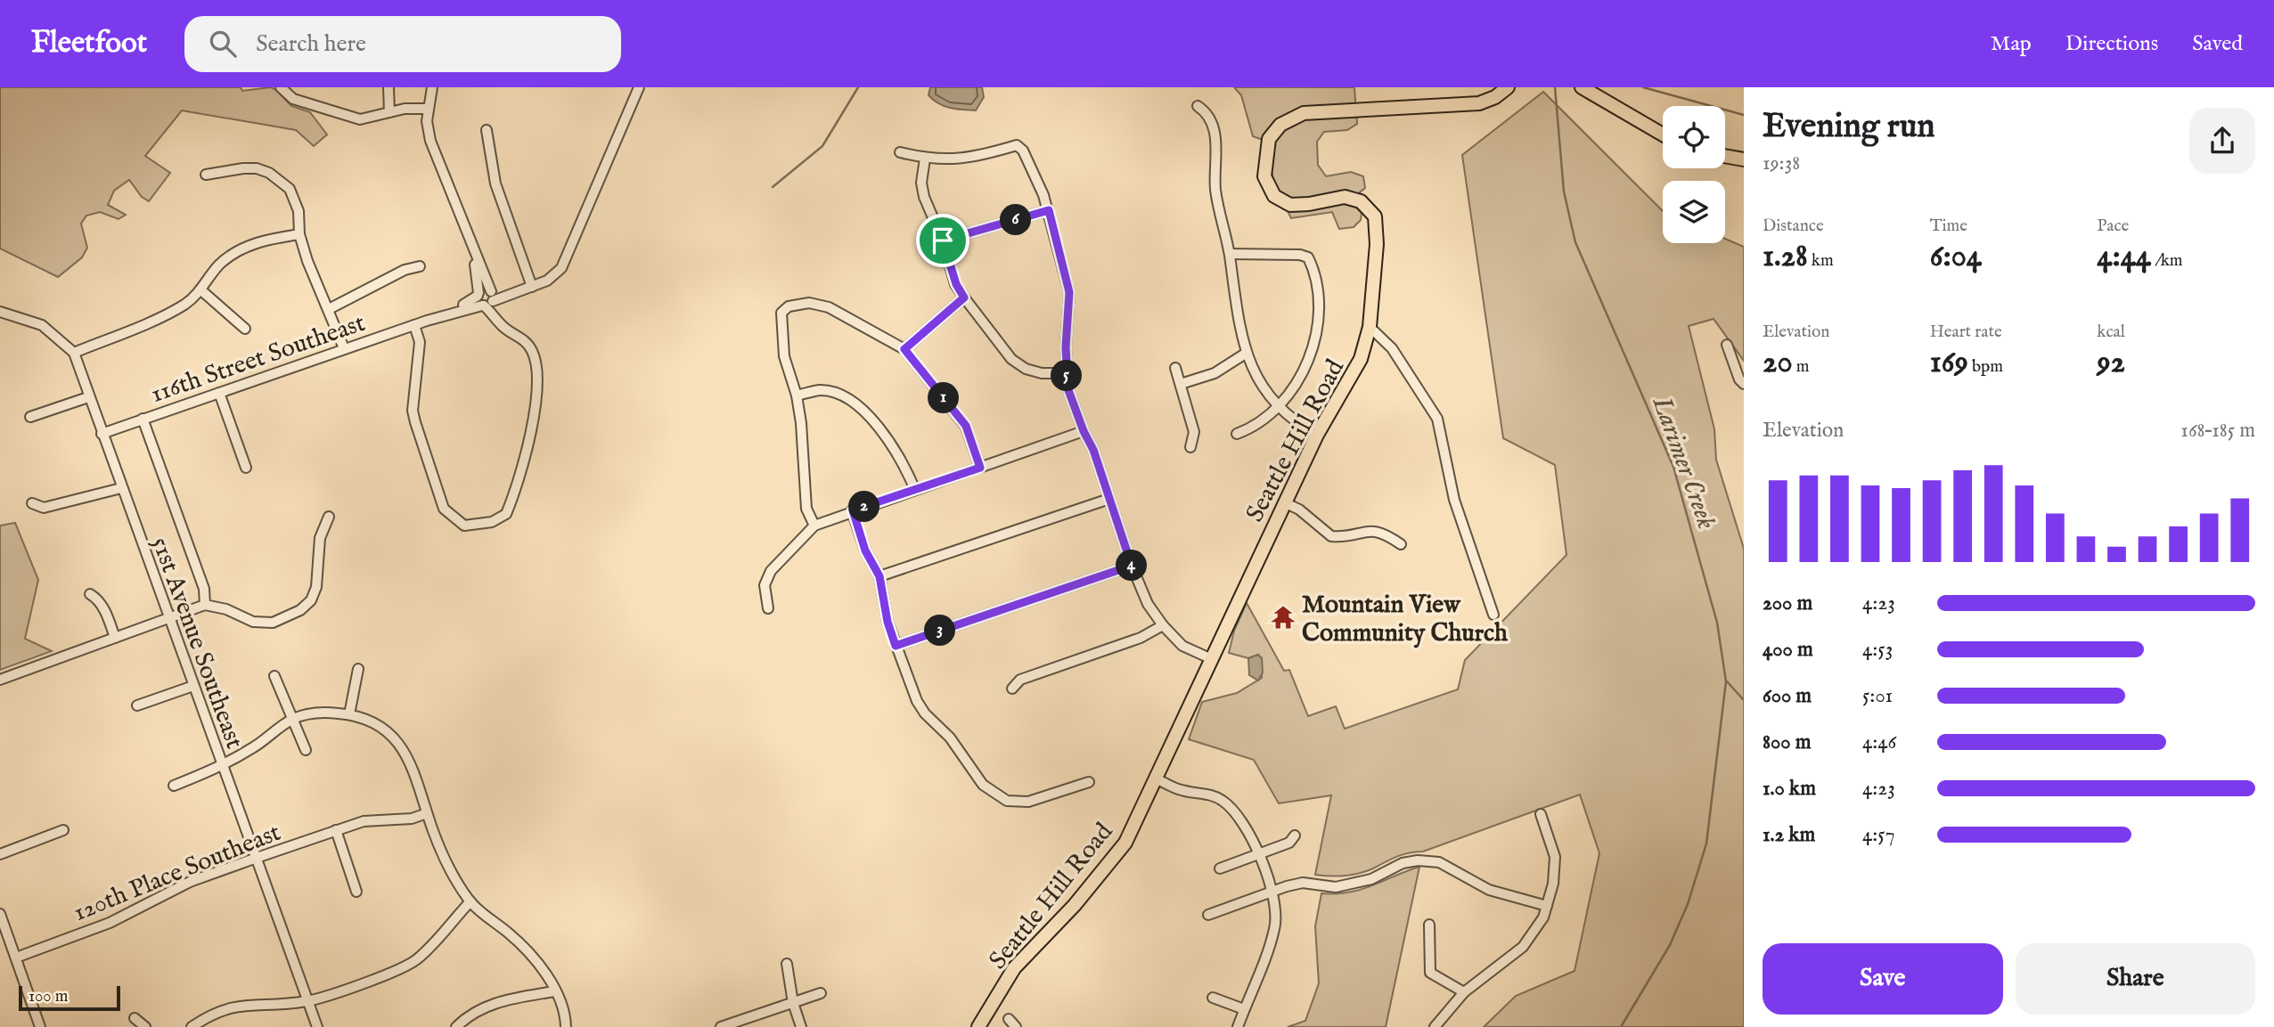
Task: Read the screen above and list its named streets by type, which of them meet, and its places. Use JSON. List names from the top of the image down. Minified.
{"streets":{"main road":["Seattle Hill Road"],"street":["116th Street Southeast","51st Avenue Southeast","120th Place Southeast"]},"crossings":[["116th Street Southeast","51st Avenue Southeast"],["51st Avenue Southeast","120th Place Southeast"]],"water":["Larimer Creek"],"places":{"temple":["Mountain View Community Church"]},"scale_bar":"100 m","page":{"header":"Fleetfoot","search":"Search here","nav":["Map","Directions","Saved"],"heading":["Evening run","19:38"],"stats":[["Distance","1.28 km"],["Time","6:04"],["Pace","4:44 /km"],["Elevation","20 m"],["Heart rate","169 bpm"],["kcal","92"]],"pins":["6","5","1","2","4","3"],"chart":["Elevation","168–185 m"],"list":[{"name":"200 m","note":"4:23"},{"name":"400 m","note":"4:53"},{"name":"600 m","note":"5:01"},{"name":"800 m","note":"4:46"},{"name":"1.0 km","note":"4:23"},{"name":"1.2 km","note":"4:57"}],"buttons":["Save","Share"],"scale":"100 m"}}
